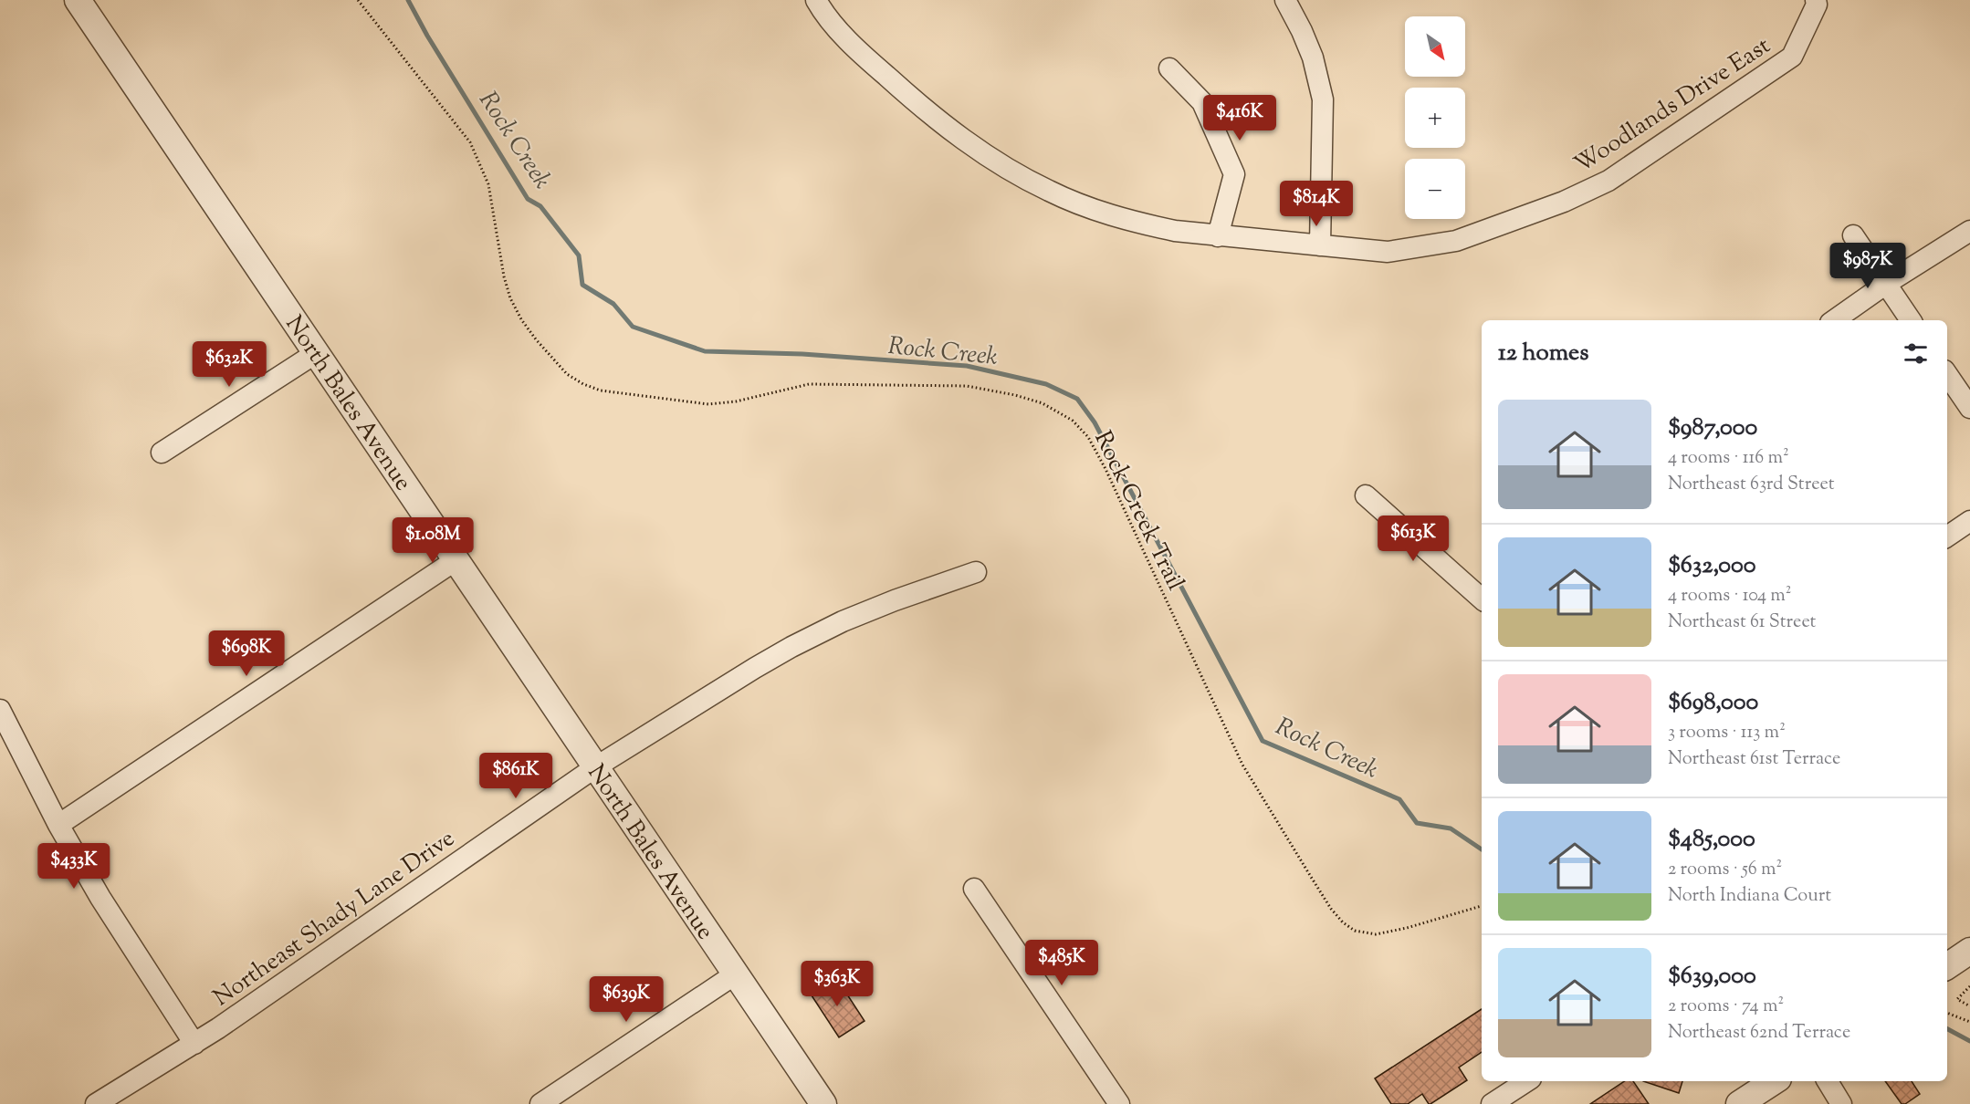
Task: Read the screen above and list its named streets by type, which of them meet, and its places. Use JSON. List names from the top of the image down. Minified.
{"streets":{"street":["Woodlands Drive East","North Bales Avenue","Northeast Shady Lane Drive"],"path":["Rock Creek Trail"]},"crossings":[["North Bales Avenue","Northeast Shady Lane Drive"]],"water":["Rock Creek"],"north":"bottom right","page":{"map_buttons":["+","−"],"price":["$416K","$814K","$987K","$632K","$613K","$1.08M","$698K","$861K","$433K","$485K","$363K","$639K"],"heading":"12 homes","list":[{"name":"$987,000","note":"4 rooms · 116 m² · Northeast 63rd Street"},{"name":"$632,000","note":"4 rooms · 104 m² · Northeast 61 Street"},{"name":"$698,000","note":"3 rooms · 113 m² · Northeast 61st Terrace"},{"name":"$485,000","note":"2 rooms · 56 m² · North Indiana Court"},{"name":"$639,000","note":"2 rooms · 74 m² · Northeast 62nd Terrace"}]}}
